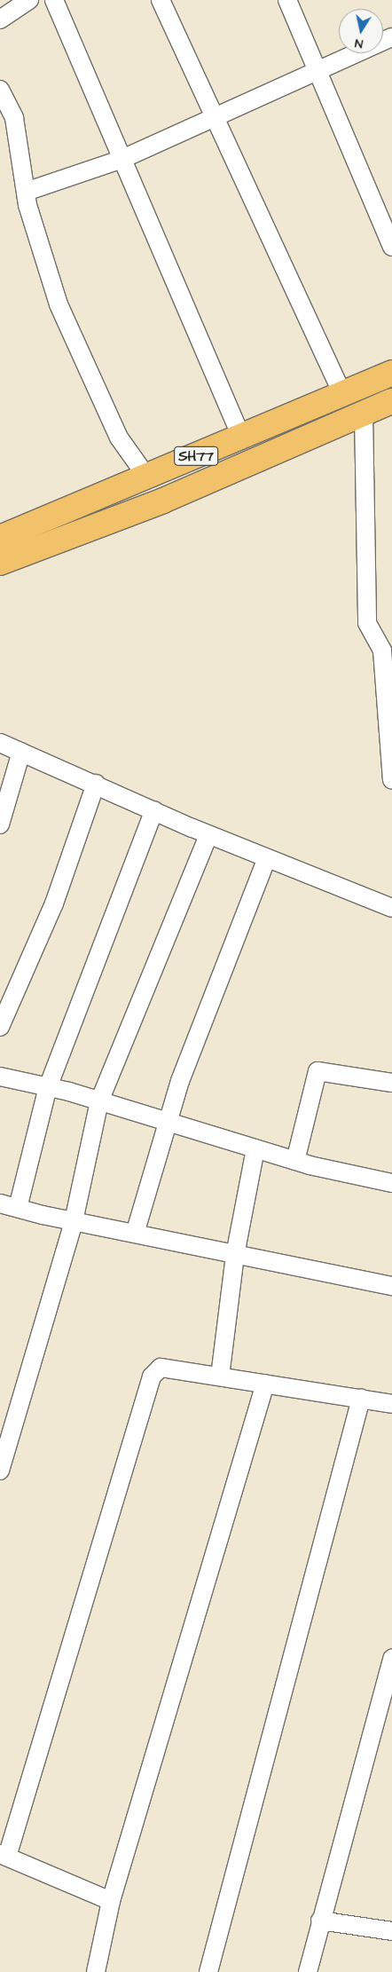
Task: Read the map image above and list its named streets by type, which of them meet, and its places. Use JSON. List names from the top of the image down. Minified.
{"streets":{"main road":["SH77"]},"north":"bottom"}
